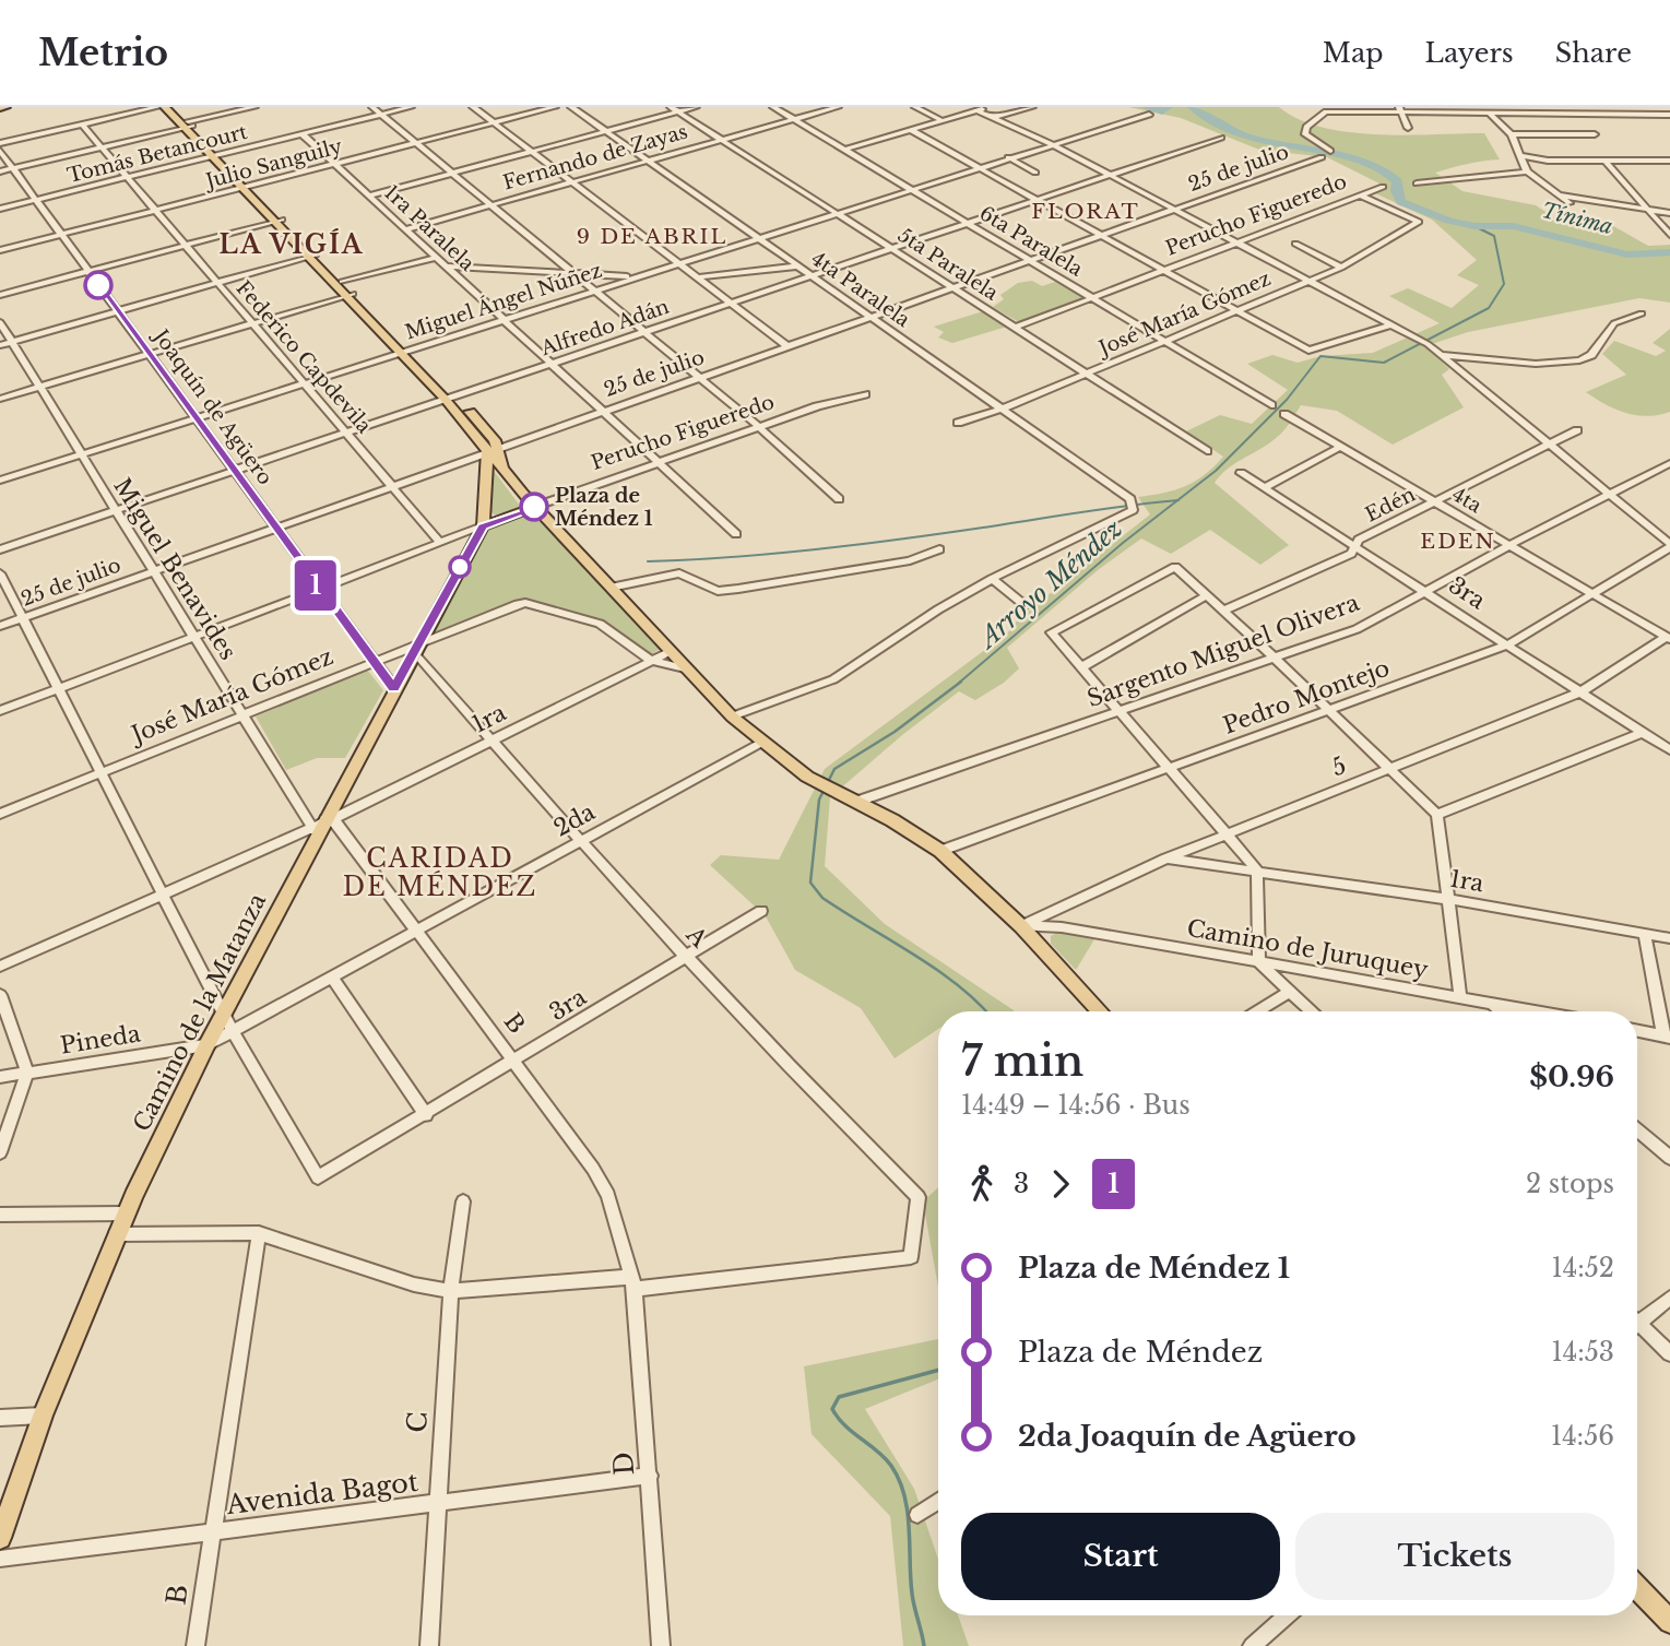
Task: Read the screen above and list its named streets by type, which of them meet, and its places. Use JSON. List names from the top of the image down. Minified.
{"streets":{"main road":["Perucho Figueredo","Camino de la Matanza"],"street":["Tomás Betancourt","Fernando de Zayas","Julio Sanguily","25 de julio","1ra Paralela","6ta Paralela","5ta Paralela","4ta Paralela","Miguel Ángel Núñez","José María Gómez","Alfredo Adán","Federico Capdevila","Joaquín de Agüero","4ta","Edén","Miguel Benavides","3ra","Sargento Miguel Olivera","Pedro Montejo","1ra","5","2da","A","Camino de Juruquey","B","Pineda","C","D","Avenida Bagot"]},"crossings":[["Tomás Betancourt","1ra Paralela"],["Tomás Betancourt","Federico Capdevila"],["Tomás Betancourt","Joaquín de Agüero"],["Fernando de Zayas","1ra Paralela"],["Fernando de Zayas","6ta Paralela"],["Fernando de Zayas","5ta Paralela"],["Fernando de Zayas","4ta Paralela"],["Julio Sanguily","1ra Paralela"],["Julio Sanguily","Federico Capdevila"],["Julio Sanguily","Joaquín de Agüero"],["25 de julio","1ra Paralela"],["25 de julio","6ta Paralela"],["25 de julio","5ta Paralela"],["25 de julio","4ta Paralela"],["25 de julio","Federico Capdevila"],["25 de julio","Joaquín de Agüero"],["25 de julio","Miguel Benavides"],["Perucho Figueredo","1ra Paralela"],["Perucho Figueredo","6ta Paralela"],["Perucho Figueredo","5ta Paralela"],["Perucho Figueredo","José María Gómez"],["Perucho Figueredo","Federico Capdevila"],["Perucho Figueredo","Joaquín de Agüero"],["Perucho Figueredo","Miguel Benavides"],["Perucho Figueredo","Camino de la Matanza"],["1ra Paralela","Miguel Ángel Núñez"],["1ra Paralela","Alfredo Adán"],["6ta Paralela","Miguel Ángel Núñez"],["6ta Paralela","José María Gómez"],["6ta Paralela","Alfredo Adán"],["5ta Paralela","Miguel Ángel Núñez"],["5ta Paralela","José María Gómez"],["5ta Paralela","Alfredo Adán"],["4ta Paralela","Miguel Ángel Núñez"],["4ta Paralela","José María Gómez"],["4ta Paralela","Alfredo Adán"],["Miguel Ángel Núñez","Federico Capdevila"],["Miguel Ángel Núñez","Joaquín de Agüero"],["Miguel Ángel Núñez","Miguel Benavides"],["José María Gómez","Joaquín de Agüero"],["José María Gómez","Miguel Benavides"],["José María Gómez","1ra"],["José María Gómez","A"],["José María Gómez","Camino de la Matanza"],["Alfredo Adán","Federico Capdevila"],["Alfredo Adán","Joaquín de Agüero"],["Alfredo Adán","Miguel Benavides"],["Joaquín de Agüero","Camino de la Matanza"],["4ta","Edén"],["4ta","Sargento Miguel Olivera"],["4ta","Pedro Montejo"],["4ta","5"],["Edén","3ra"],["Miguel Benavides","1ra"],["Miguel Benavides","Camino de la Matanza"],["Miguel Benavides","B"],["3ra","Sargento Miguel Olivera"],["3ra","Pedro Montejo"],["3ra","5"],["3ra","2da"],["3ra","A"],["3ra","B"],["1ra","5"],["1ra","A"],["1ra","Camino de la Matanza"],["1ra","B"],["5","Camino de Juruquey"],["2da","A"],["2da","Camino de la Matanza"],["2da","B"],["2da","Pineda"],["A","Camino de la Matanza"],["A","B"],["A","D"],["Camino de la Matanza","B"],["Camino de la Matanza","Pineda"],["B","D"],["B","Avenida Bagot"],["C","Avenida Bagot"],["D","Avenida Bagot"]],"districts":["FLORAT","9 DE ABRIL","LA VIGÍA","EDEN","CARIDAD DE MÉNDEZ"],"water":["Tínima","Arroyo Méndez"],"places":["Plaza de Méndez 1"],"lines":["bus line 1"],"page":{"header":"Metrio","nav":["Map","Layers","Share"],"on_map":"1","heading":["7 min","14:49 – 14:56 · Bus","$0.96"],"legs":["3","1","2 stops"],"list":[{"name":"Plaza de Méndez 1","value":"14:52"},{"name":"Plaza de Méndez","value":"14:53"},{"name":"2da Joaquín de Agüero","value":"14:56"}],"buttons":["Start","Tickets"]}}
